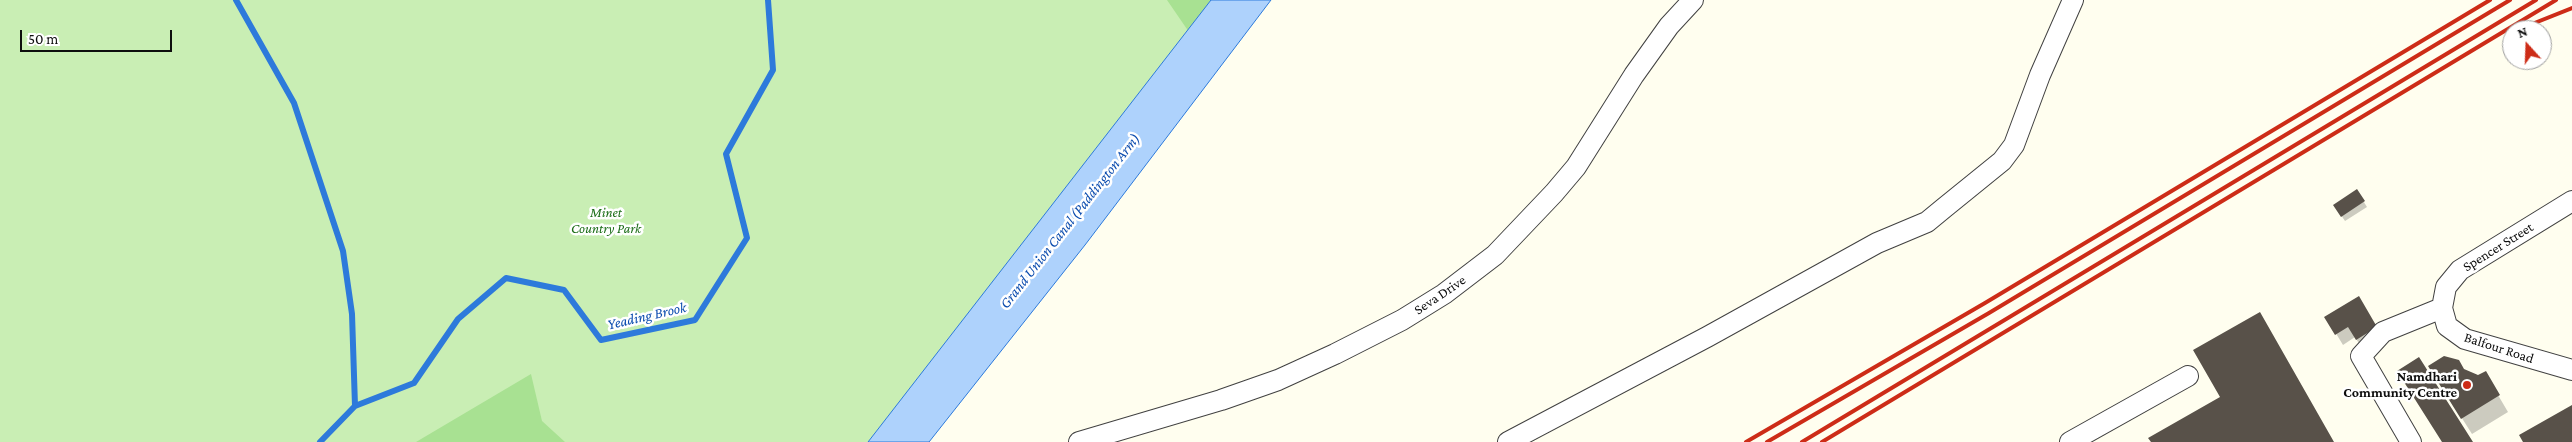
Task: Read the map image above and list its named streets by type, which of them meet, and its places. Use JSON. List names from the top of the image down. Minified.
{"streets":{"street":["Spencer Street","Seva Drive","Balfour Road"]},"crossings":[["Spencer Street","Balfour Road"]],"water":["Grand Union Canal (Paddington Arm)","Yeading Brook"],"parks":["Minet Country Park"],"places":["Namdhari Community Centre"],"scale_bar":"50 m","north":"top"}
